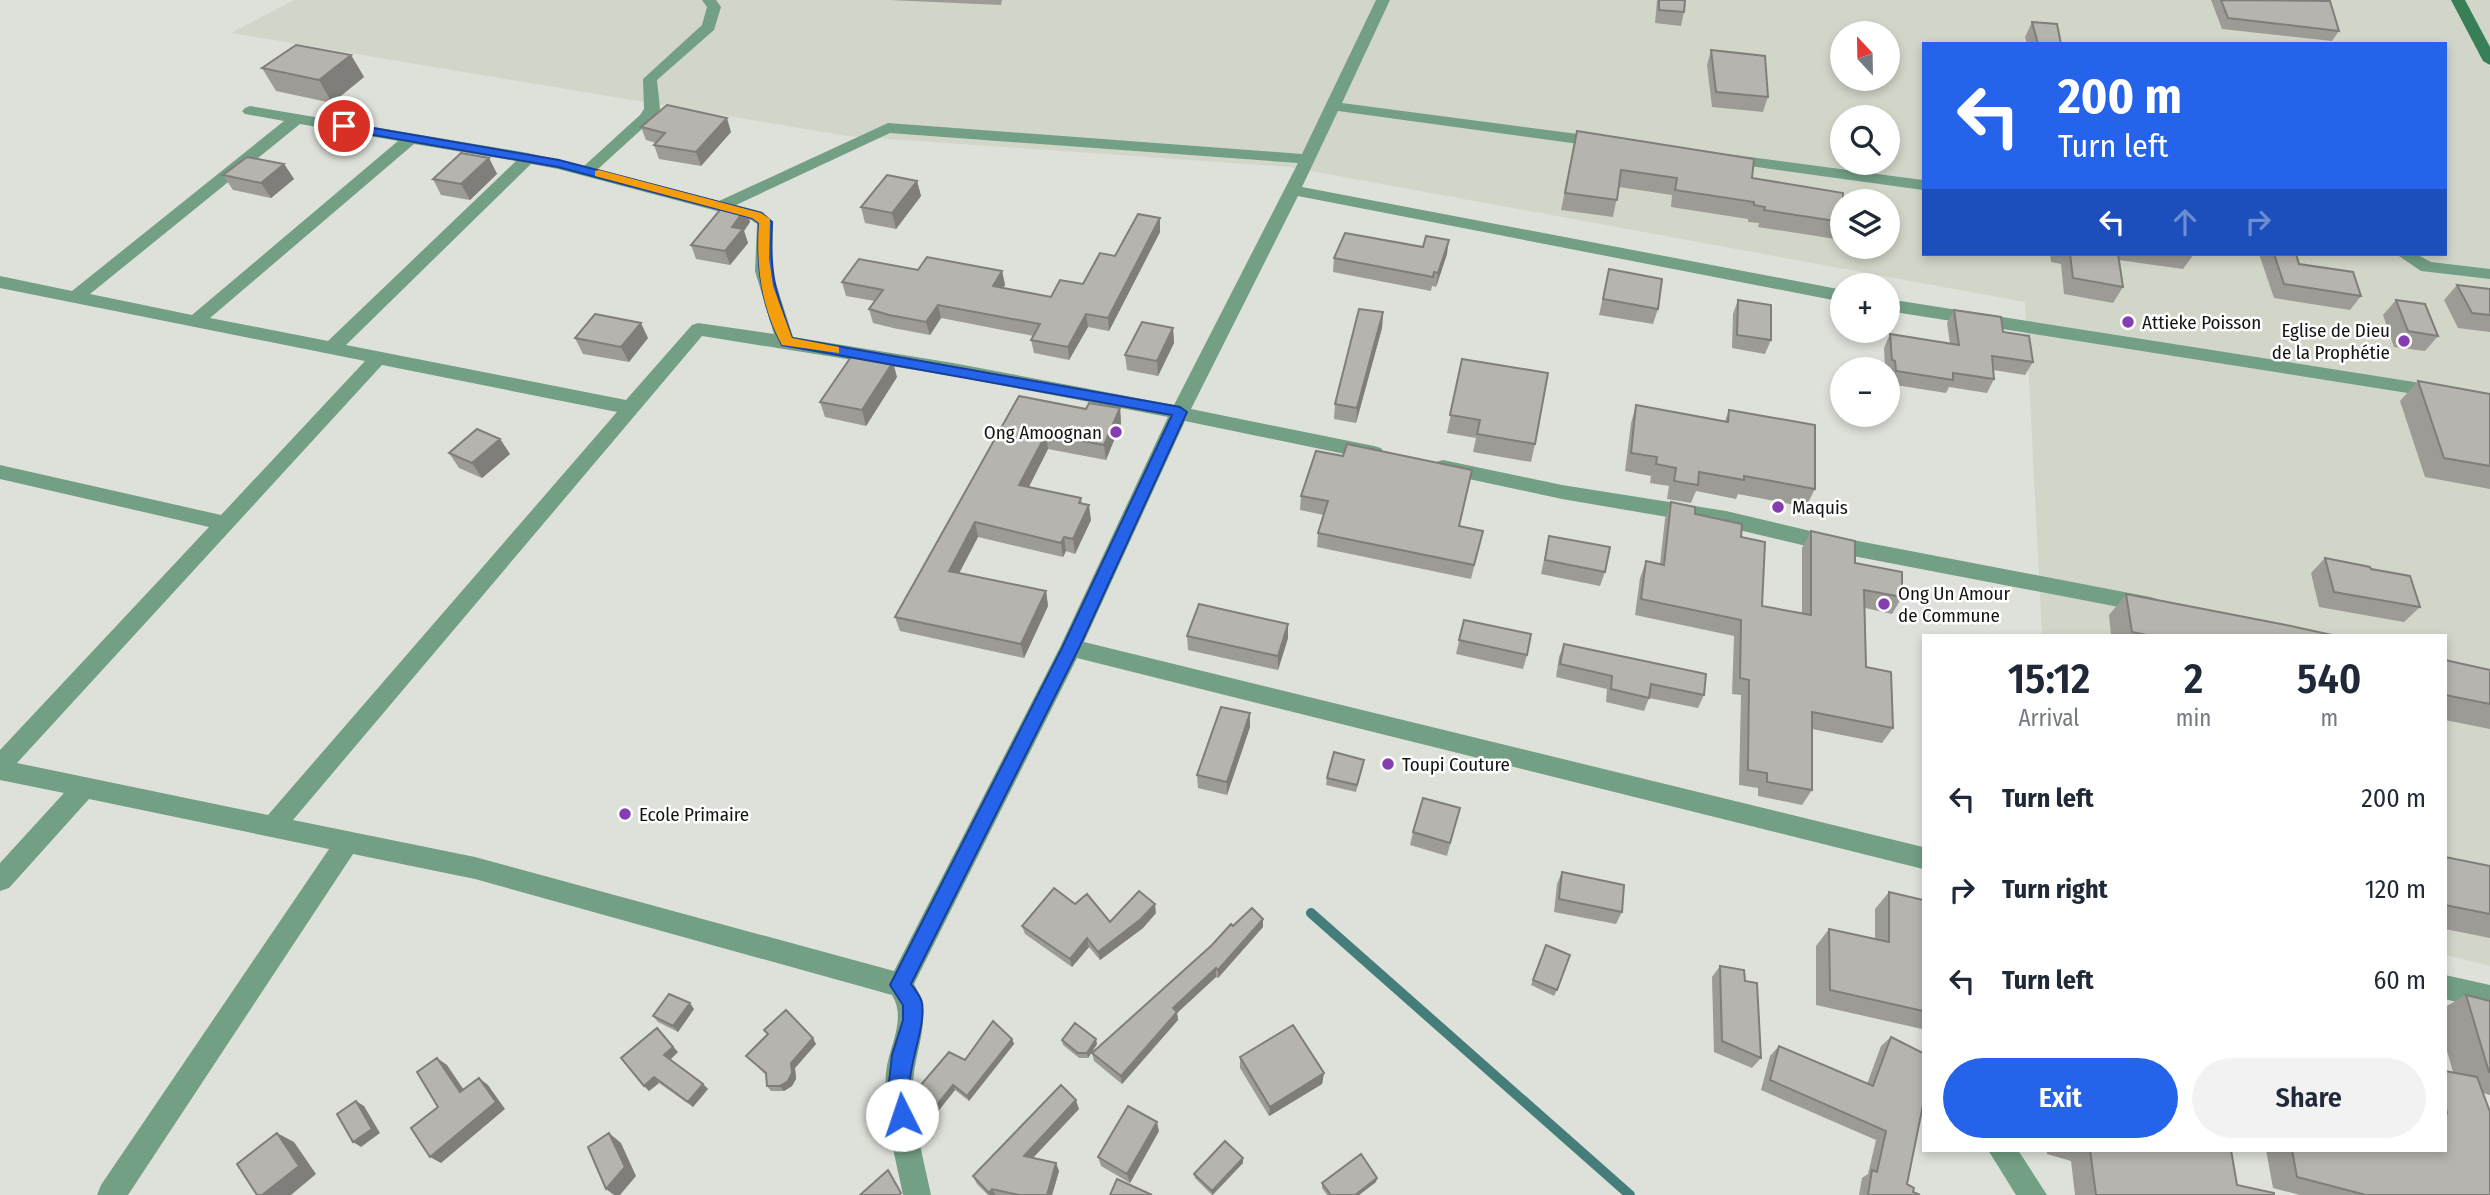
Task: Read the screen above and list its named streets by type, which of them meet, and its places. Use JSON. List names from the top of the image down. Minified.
{"places":["Attieke Poisson","Eglise de Dieu de la Prophétie","Ong Amoognan","Maquis","Ong Un Amour de Commune","Toupi Couture","Ecole Primaire"],"north":"top","page":{"map_buttons":["+","−"],"turn":["200 m","Turn left"],"eta":["15:12","Arrival","2","min","540","m"],"list":[{"name":"Turn left","value":"200 m"},{"name":"Turn right","value":"120 m"},{"name":"Turn left","value":"60 m"}],"buttons":["Exit","Share"]}}
